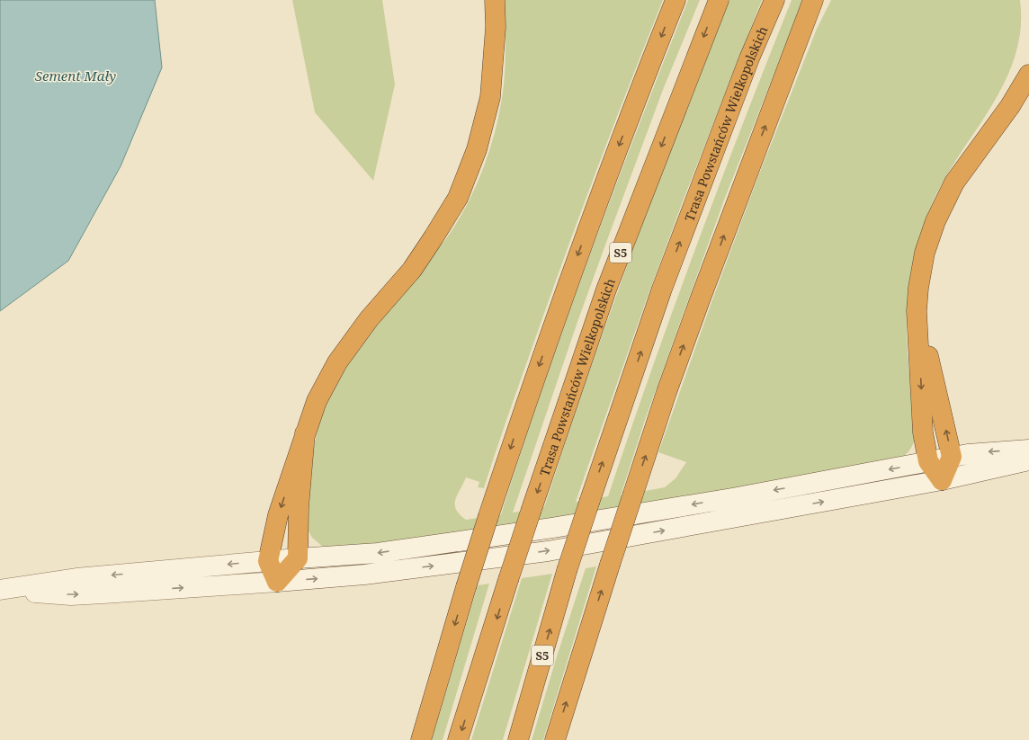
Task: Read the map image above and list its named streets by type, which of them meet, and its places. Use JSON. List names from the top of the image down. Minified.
{"streets":{"highway":["Trasa Powstańców Wielkopolskich","S5"]},"water":["Sement Mały"]}
